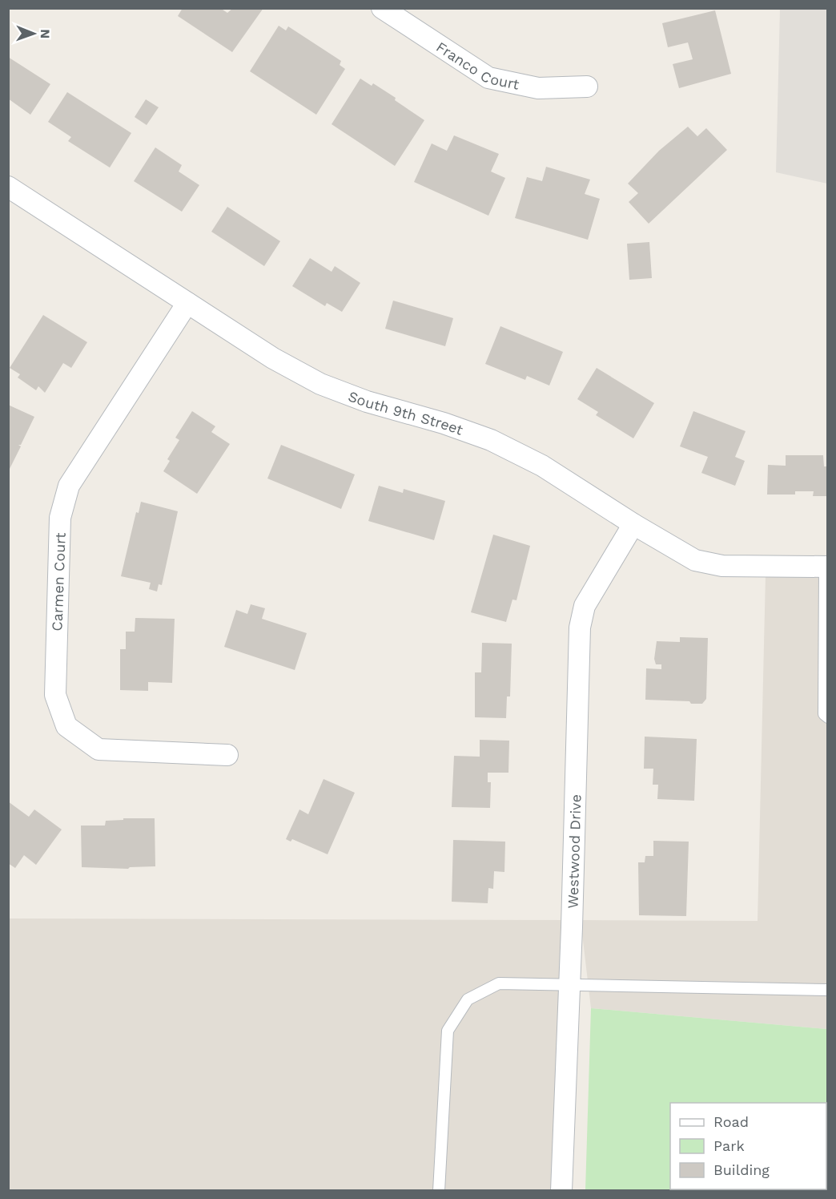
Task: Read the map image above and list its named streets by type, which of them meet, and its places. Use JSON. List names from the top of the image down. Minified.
{"streets":{"street":["Franco Court","South 9th Street","Carmen Court","Westwood Drive"]},"crossings":[["South 9th Street","Carmen Court"],["South 9th Street","Westwood Drive"]],"legend":["Road","Park","Building"],"north":"right"}
